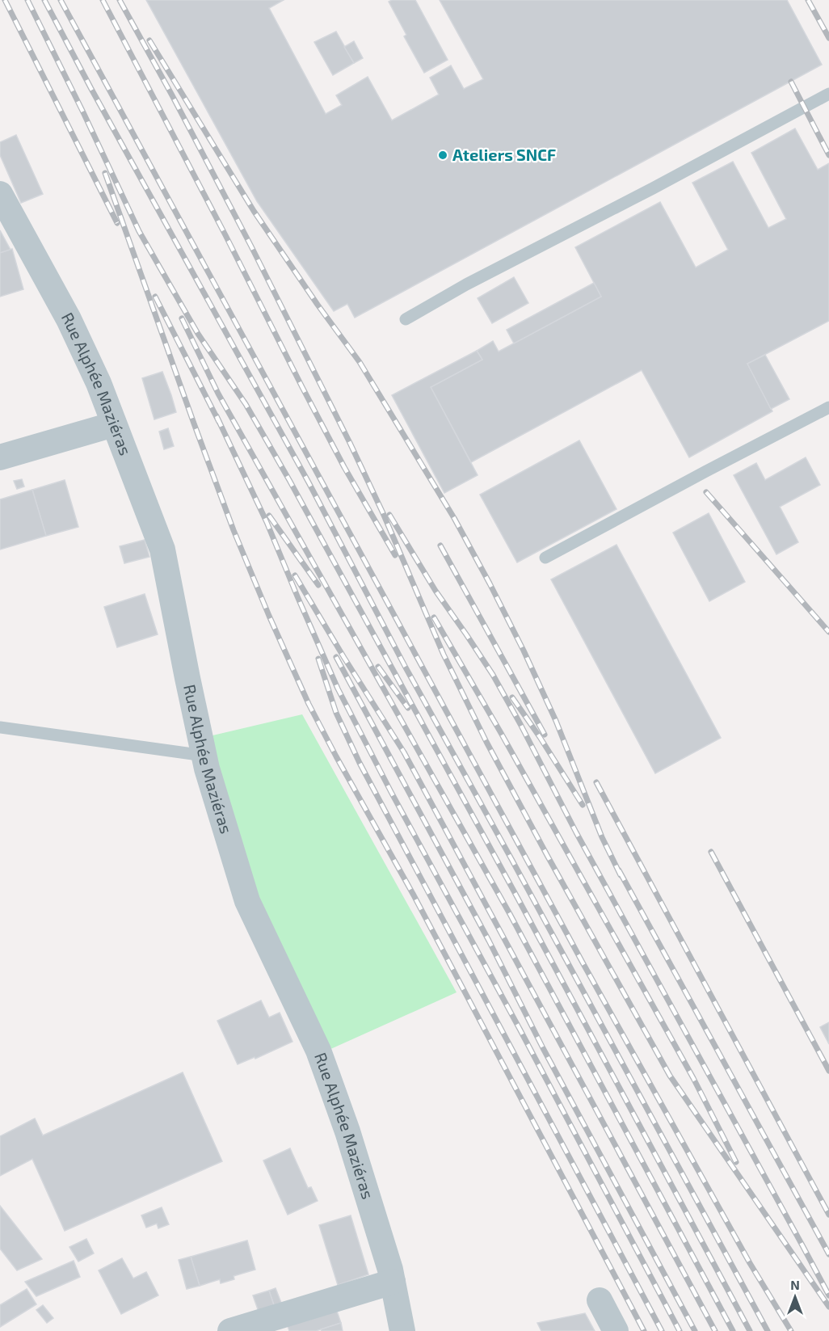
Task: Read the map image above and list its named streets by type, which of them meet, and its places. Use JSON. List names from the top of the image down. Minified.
{"streets":{"street":["Rue Alphée Maziéras"]},"places":["Ateliers SNCF"],"north":"top"}
